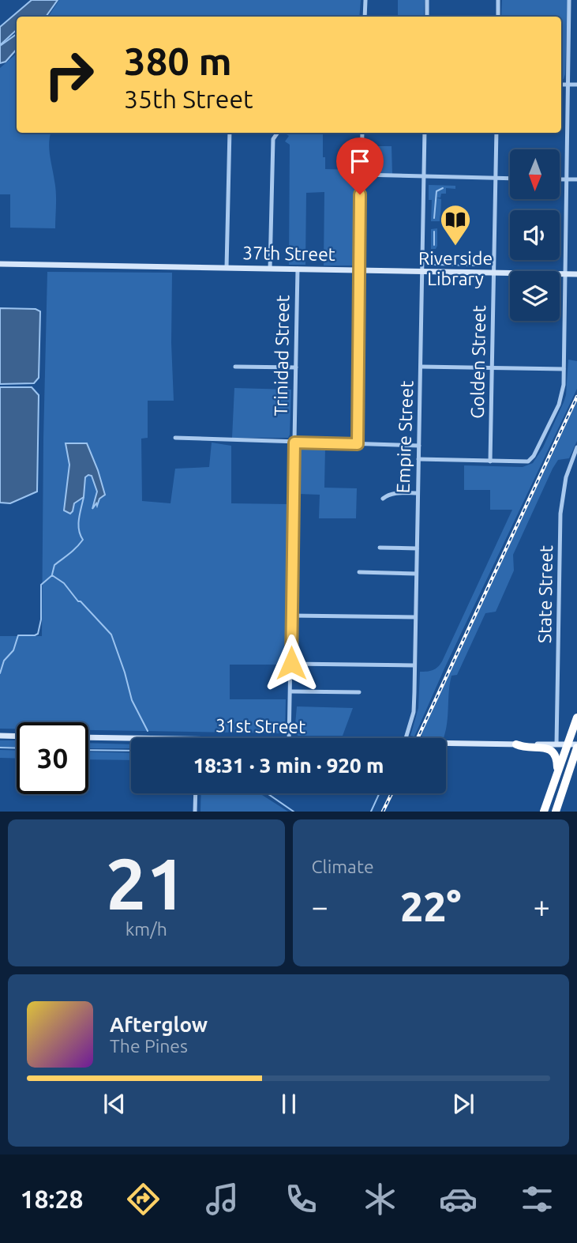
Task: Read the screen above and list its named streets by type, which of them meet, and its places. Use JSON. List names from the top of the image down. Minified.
{"streets":{"main road":["37th Street","31st Street"],"street":["Trinidad Street","Golden Street","Empire Street","State Street"]},"crossings":[["37th Street","Trinidad Street"],["37th Street","Golden Street"],["37th Street","Empire Street"],["State Street","31st Street"]],"places":{"library":["Riverside Library"]},"north":"bottom","page":{"turn":["380 m","35th Street"],"limit":"30","trip":"18:31 · 3 min · 920 m","tile":[["21","km/h"],"Climate"],"heat":["−","22°","+"],"song":["Afterglow","The Pines"],"tabs":"18:28"}}
